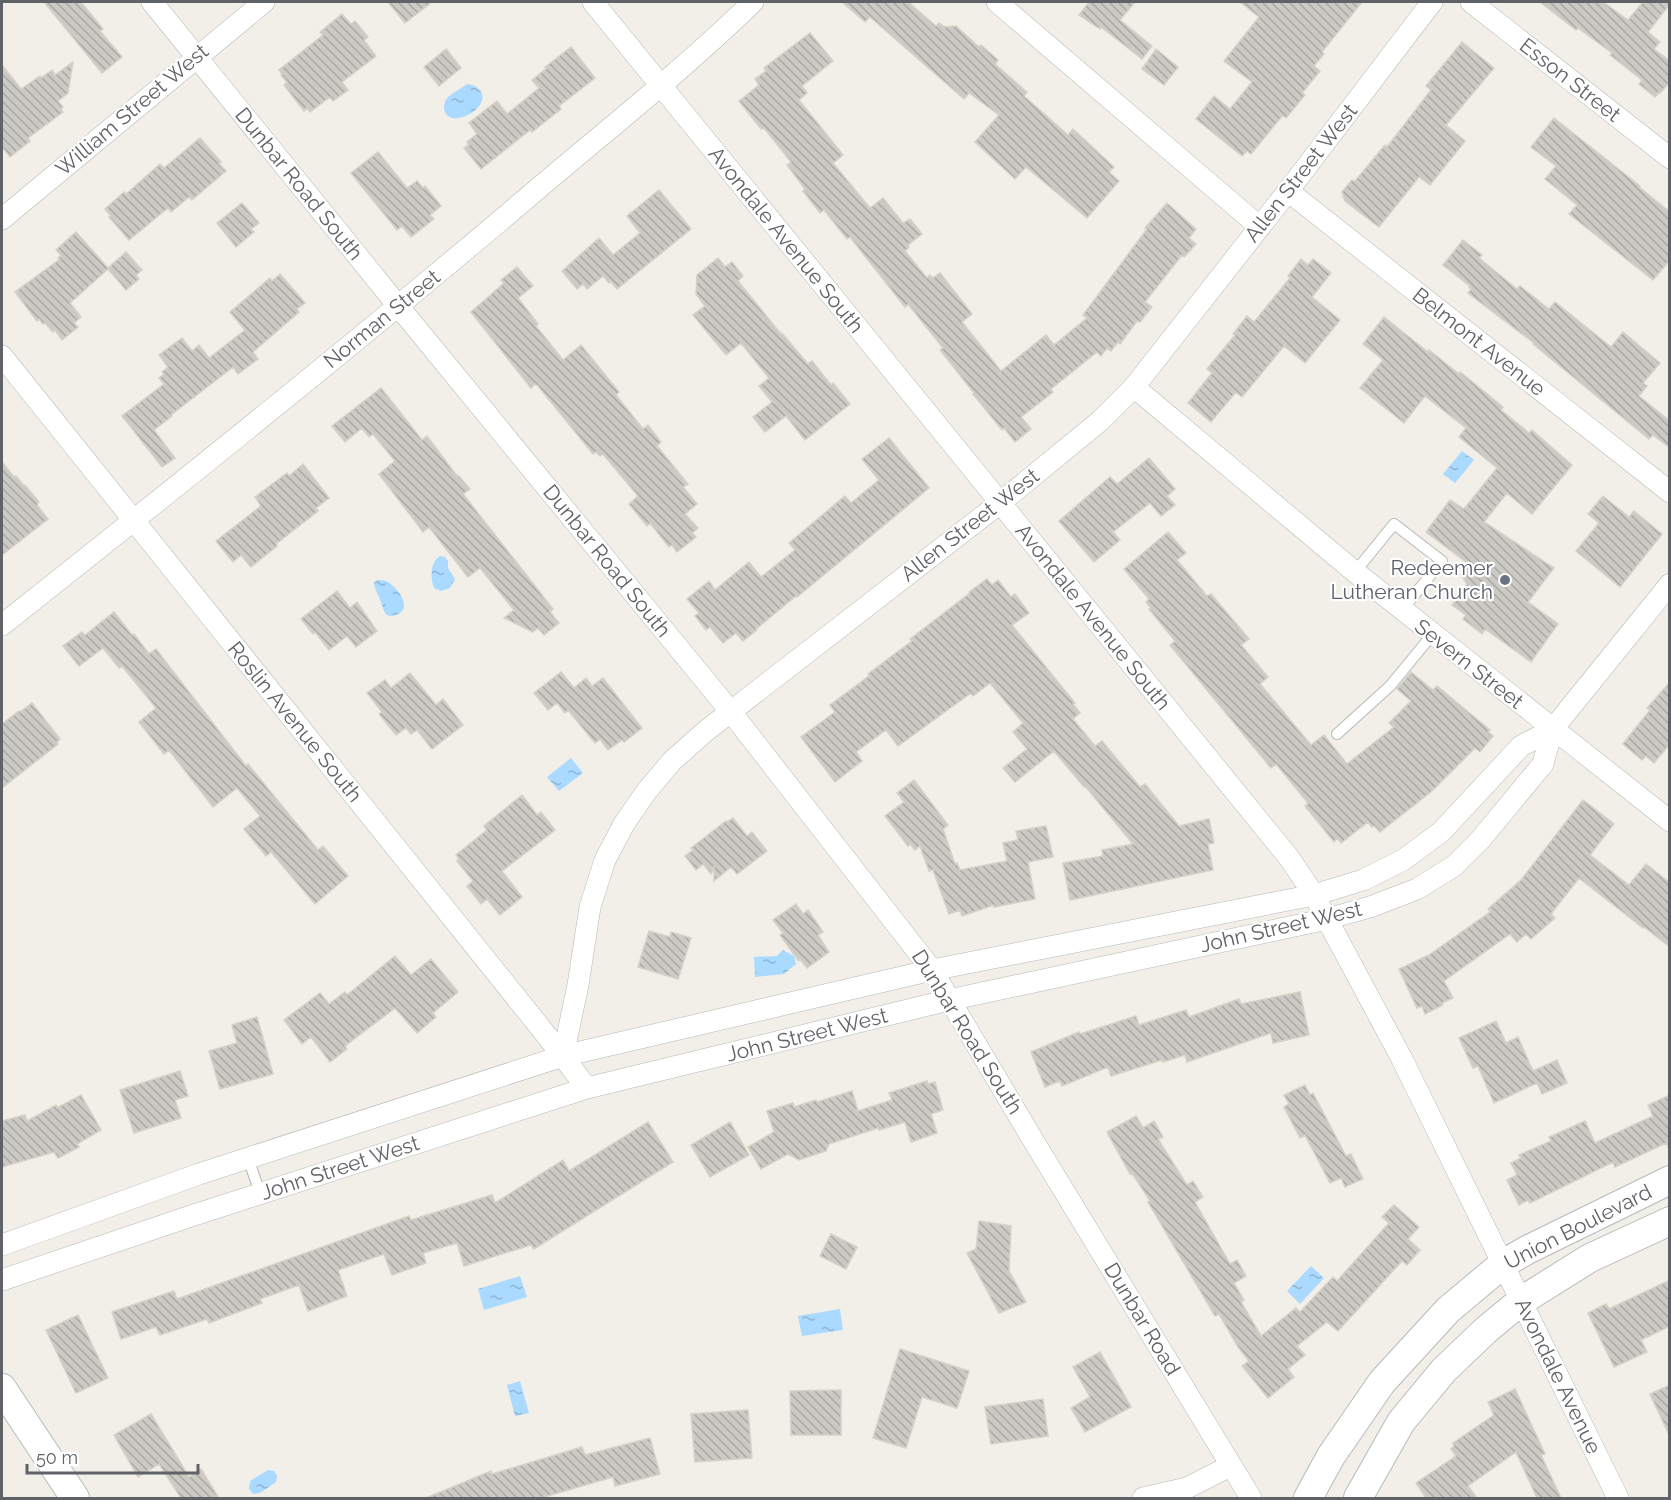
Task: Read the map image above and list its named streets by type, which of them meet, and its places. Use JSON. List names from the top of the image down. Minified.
{"streets":{"street":["Esson Street","William Street West","Allen Street West","Dunbar Road South","Avondale Avenue South","Norman Street","Belmont Avenue","Severn Street","Roslin Avenue South","John Street West","Union Boulevard","Dunbar Road","Avondale Avenue"]},"crossings":[["William Street West","Dunbar Road South"],["Allen Street West","Dunbar Road South"],["Allen Street West","Avondale Avenue South"],["Allen Street West","Belmont Avenue"],["Allen Street West","Severn Street"],["Allen Street West","Roslin Avenue South"],["Allen Street West","John Street West"],["Dunbar Road South","Norman Street"],["Dunbar Road South","John Street West"],["Dunbar Road South","Dunbar Road"],["Avondale Avenue South","Norman Street"],["Avondale Avenue South","John Street West"],["Avondale Avenue South","Avondale Avenue"],["Norman Street","Roslin Avenue South"],["Severn Street","John Street West"],["Roslin Avenue South","John Street West"],["Union Boulevard","Avondale Avenue"]],"places":["Redeemer Lutheran Church"],"scale_bar":"50 m"}
